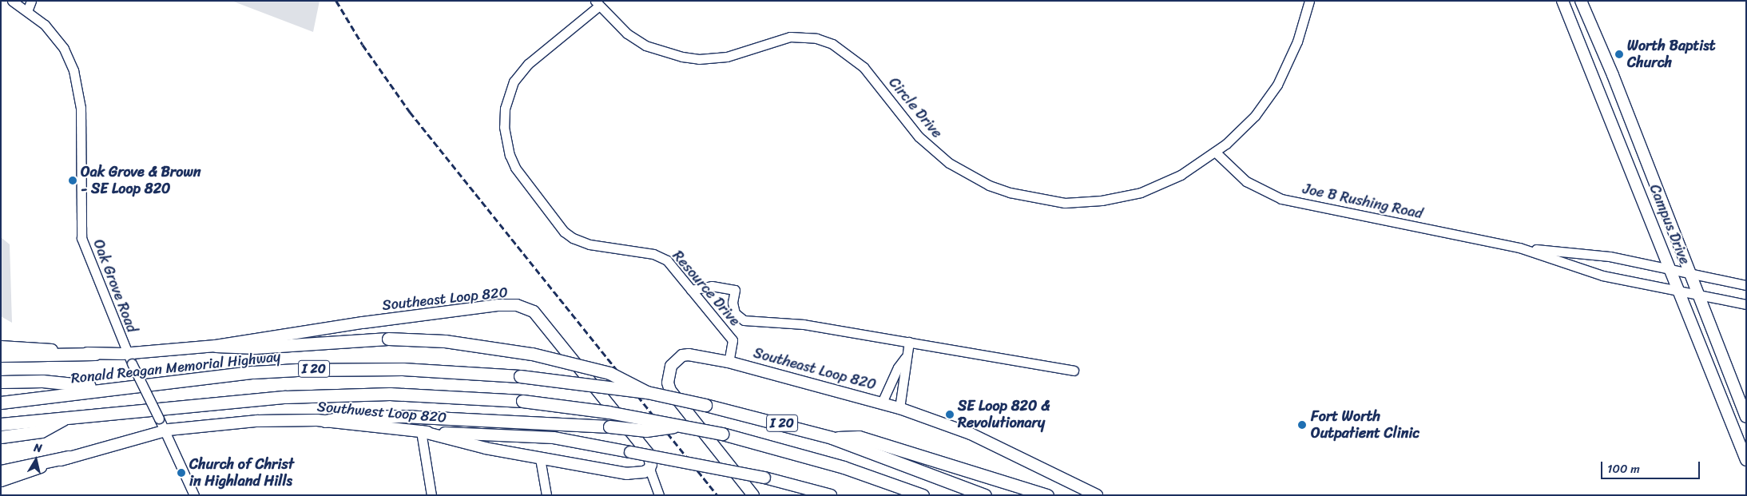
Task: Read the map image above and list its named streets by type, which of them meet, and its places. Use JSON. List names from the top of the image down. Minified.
{"streets":{"highway":["Ronald Reagan Memorial Highway","I 20"],"main road":["Campus Drive","Southeast Loop 820","Southwest Loop 820"],"street":["Circle Drive","Joe B Rushing Road","Oak Grove Road","Resource Drive"]},"crossings":[["Circle Drive","Joe B Rushing Road"],["Circle Drive","Resource Drive"],["Joe B Rushing Road","Campus Drive"],["Oak Grove Road","Southeast Loop 820"],["Oak Grove Road","Southwest Loop 820"],["Resource Drive","Southeast Loop 820"]],"places":["Worth Baptist Church","Oak Grove & Brown - SE Loop 820","SE Loop 820 & Revolutionary","Fort Worth Outpatient Clinic","Church of Christ in Highland Hills"],"scale_bar":"100 m","north":"top"}
